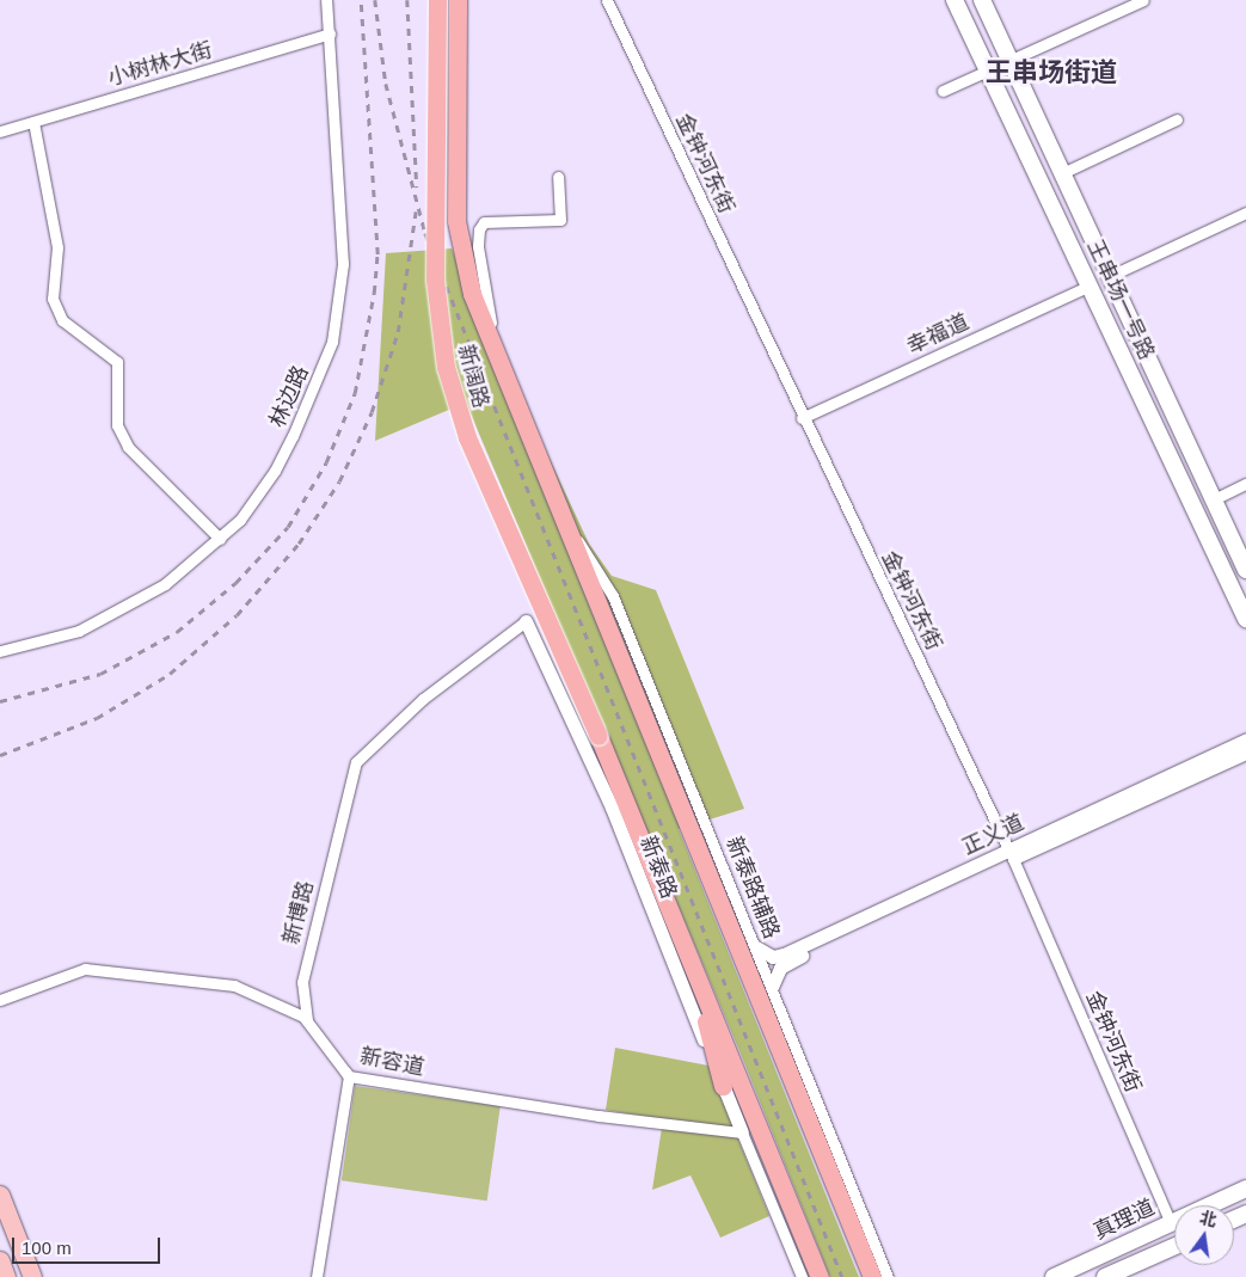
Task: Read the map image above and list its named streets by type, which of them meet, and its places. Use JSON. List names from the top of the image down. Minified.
{"streets":{"highway":["新阔路"],"main road":["王串场一号路","真理道"],"street":["小树林大街","金钟河东街","幸福道","林边路","正义道","新泰路","新泰路辅路","新博路","新容道"]},"crossings":[["小树林大街","林边路"],["金钟河东街","幸福道"],["金钟河东街","正义道"],["金钟河东街","真理道"],["王串场一号路","幸福道"],["新阔路","新泰路辅路"],["正义道","新泰路辅路"],["新泰路","新博路"],["新泰路","新容道"]],"districts":["王串场街道"],"scale_bar":"100 m","north":"top"}
